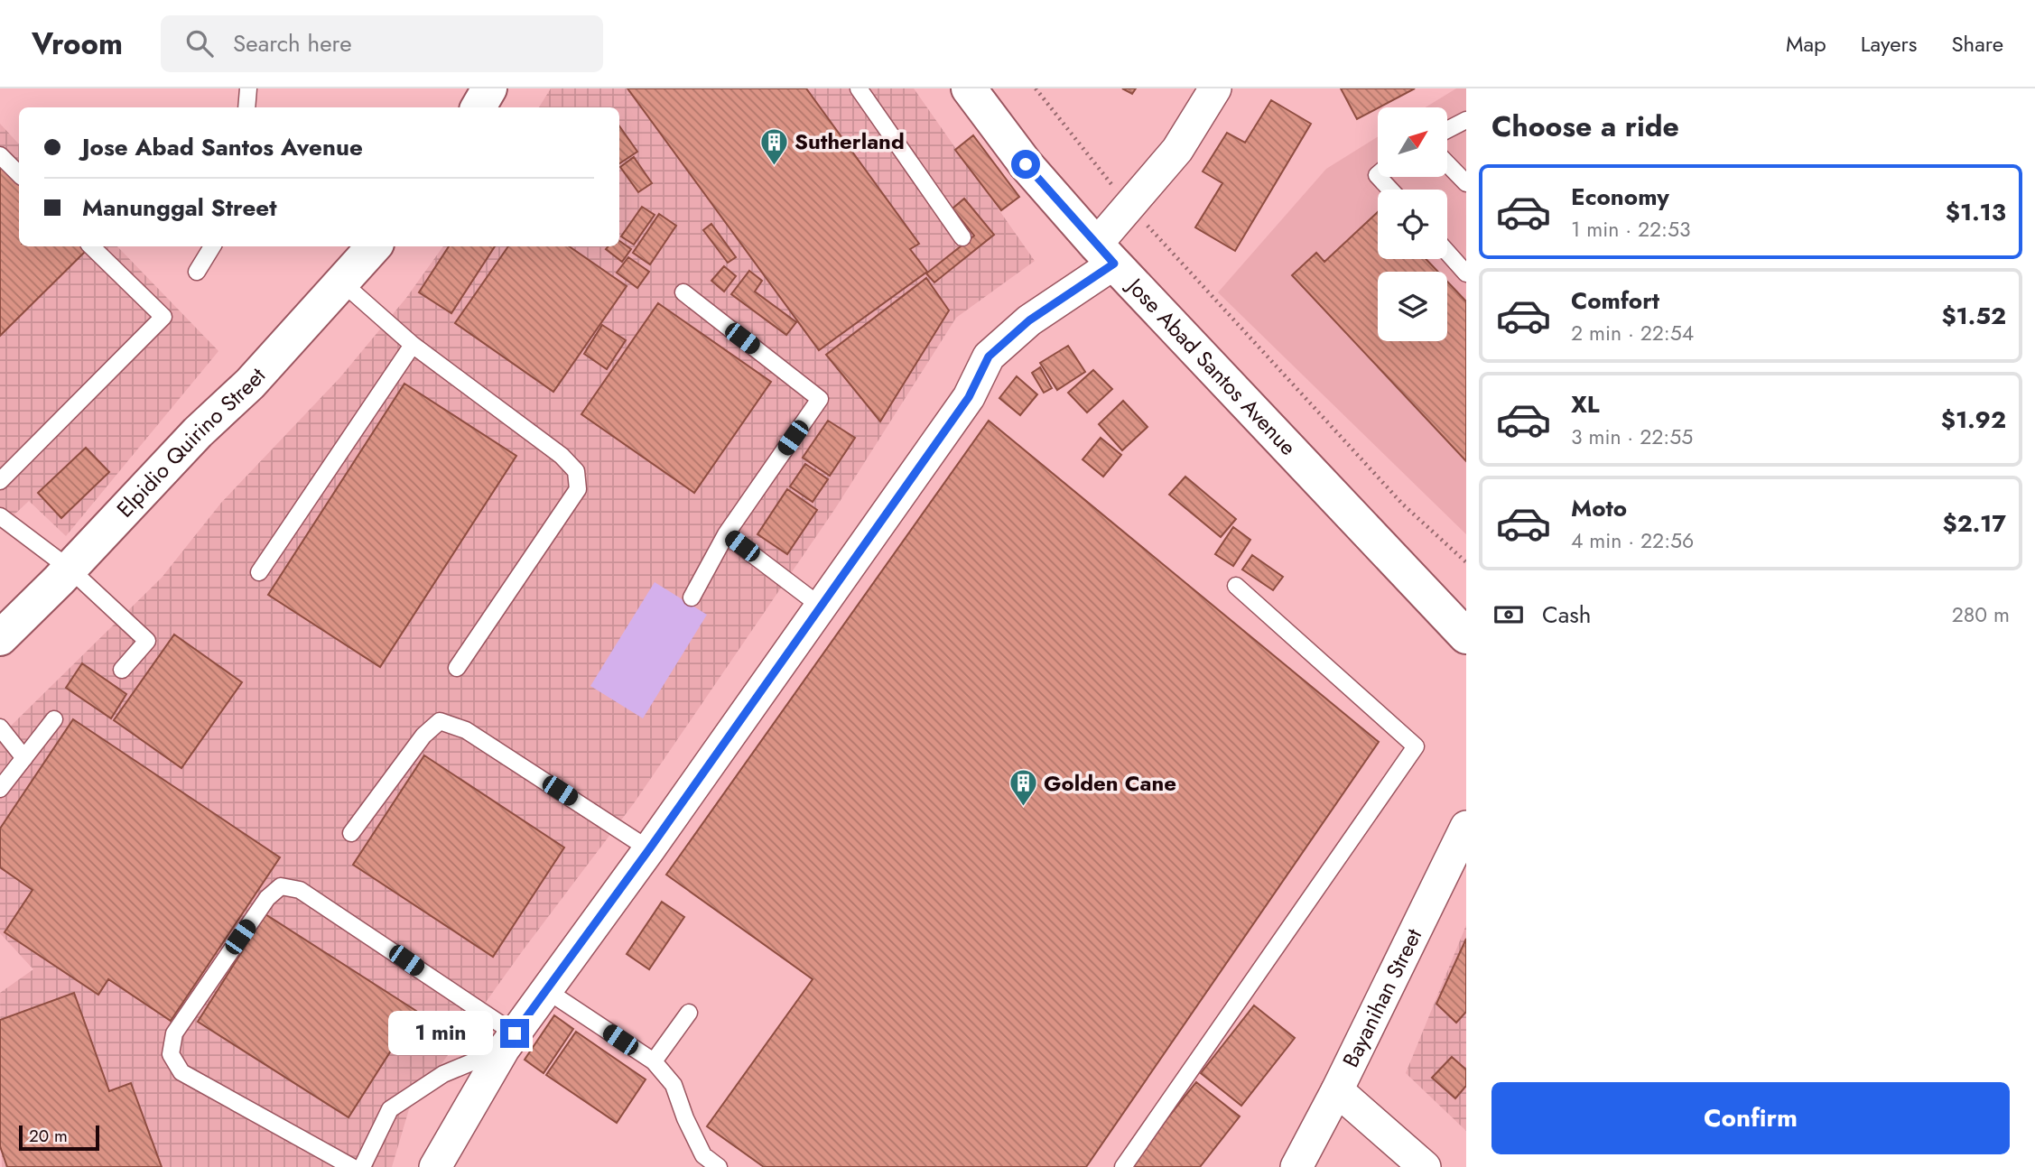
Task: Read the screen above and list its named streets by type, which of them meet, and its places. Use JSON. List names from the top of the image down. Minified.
{"streets":{"main road":["Jose Abad Santos Avenue","Elpidio Quirino Street"],"street":["Bayanihan Street"]},"places":{"building":["Sutherland","Golden Cane"]},"scale_bar":"20 m","north":"top right","page":{"header":"Vroom","search":"Search here","nav":["Map","Layers","Share"],"heading":"Choose a ride","banner":["Jose Abad Santos Avenue","Manunggal Street"],"list":[{"name":"Economy","note":"1 min · 22:53","value":"$1.13"},{"name":"Comfort","note":"2 min · 22:54","value":"$1.52"},{"name":"XL","note":"3 min · 22:55","value":"$1.92"},{"name":"Moto","note":"4 min · 22:56","value":"$2.17"}],"pay":["Cash","280 m"],"bubble":"1 min","buttons":"Confirm","scale":"20 m"}}
